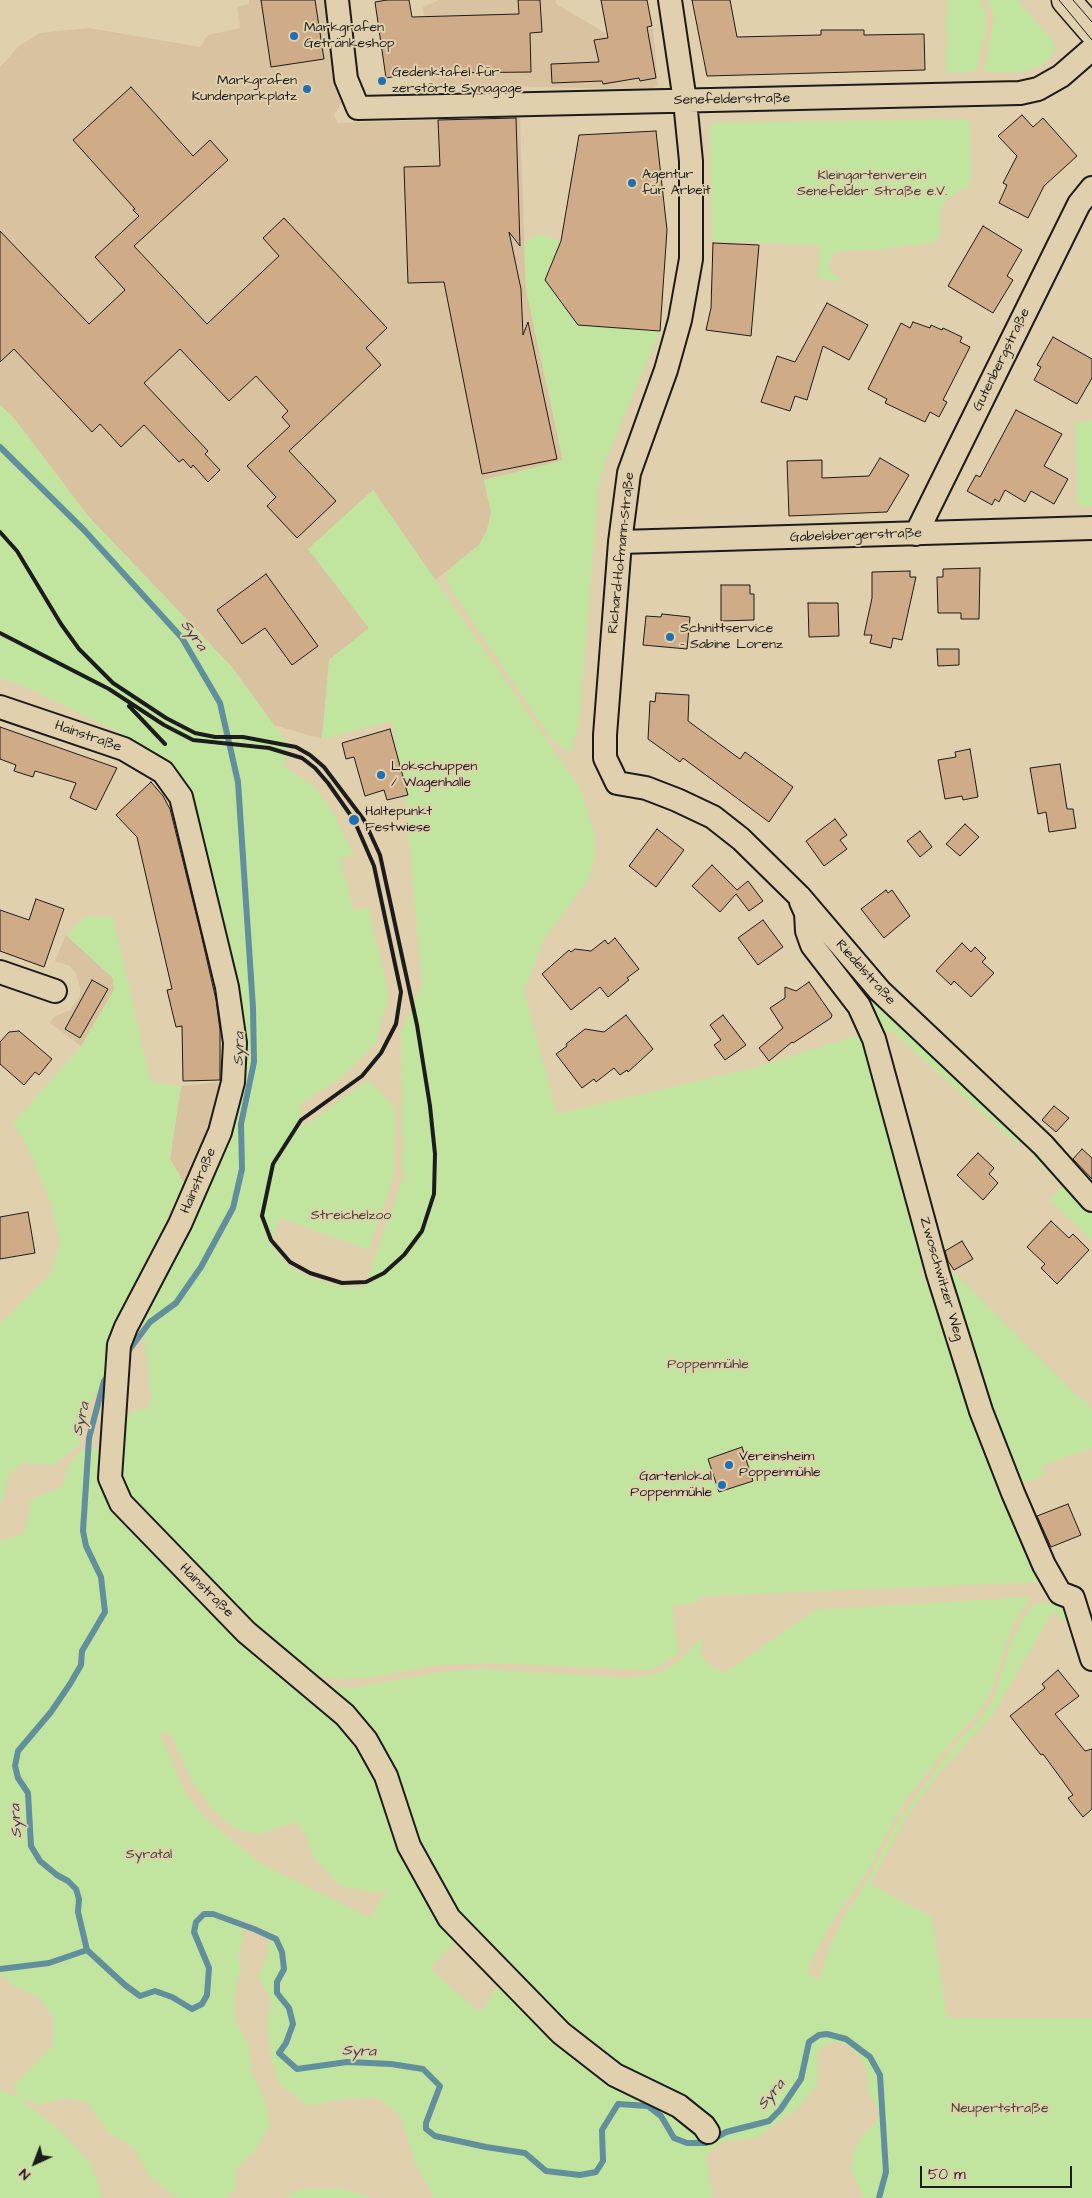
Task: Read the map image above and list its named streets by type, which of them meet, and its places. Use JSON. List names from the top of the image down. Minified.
{"streets":{"street":["Senefelderstraße","Gutenbergstraße","Gabelsbergerstraße","Richard-Hofmann-Straße","Hainstraße","Riedelstraße","Zwoschwitzer Weg"]},"crossings":[["Senefelderstraße","Richard-Hofmann-Straße"],["Gutenbergstraße","Gabelsbergerstraße"],["Gabelsbergerstraße","Richard-Hofmann-Straße"],["Richard-Hofmann-Straße","Riedelstraße"],["Riedelstraße","Zwoschwitzer Weg"]],"water":["Syra"],"parks":["Kleingartenverein Senefelder Straße e.V.","Streichelzoo","Poppenmühle","Syratal","Neupertstraße"],"places":["Markgrafen Getränkeshop","Gedenktafel für zerstörte Synagoge","Markgrafen Kundenparkplatz","Agentur für Arbeit","Schnittservice - Sabine Lorenz","Lokschuppen / Wagenhalle","Haltepunkt Festwiese","Vereinsheim Poppenmühle","Gartenlokal Poppenmühle"],"scale_bar":"50 m","north":"bottom left"}
